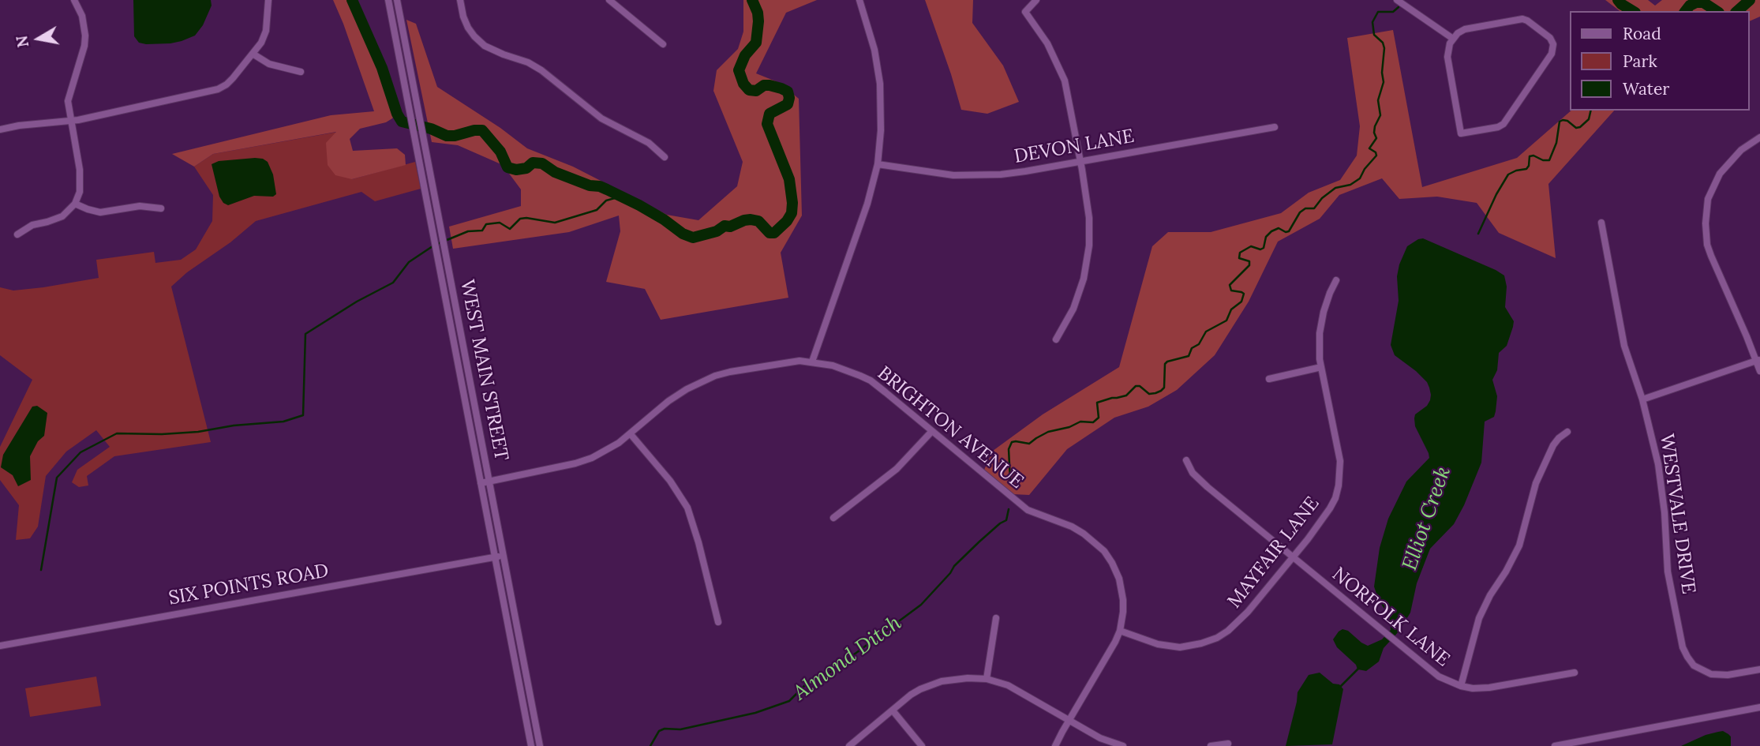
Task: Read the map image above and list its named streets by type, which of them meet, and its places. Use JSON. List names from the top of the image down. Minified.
{"streets":{"street":["DEVON LANE","WEST MAIN STREET","BRIGHTON AVENUE","WESTVALE DRIVE","MAYFAIR LANE","SIX POINTS ROAD","NORFOLK LANE"]},"crossings":[["WEST MAIN STREET","BRIGHTON AVENUE"],["WEST MAIN STREET","SIX POINTS ROAD"],["BRIGHTON AVENUE","MAYFAIR LANE"],["MAYFAIR LANE","NORFOLK LANE"]],"water":["Elliot Creek","Almond Ditch"],"legend":["Road","Park","Water"],"north":"left"}
